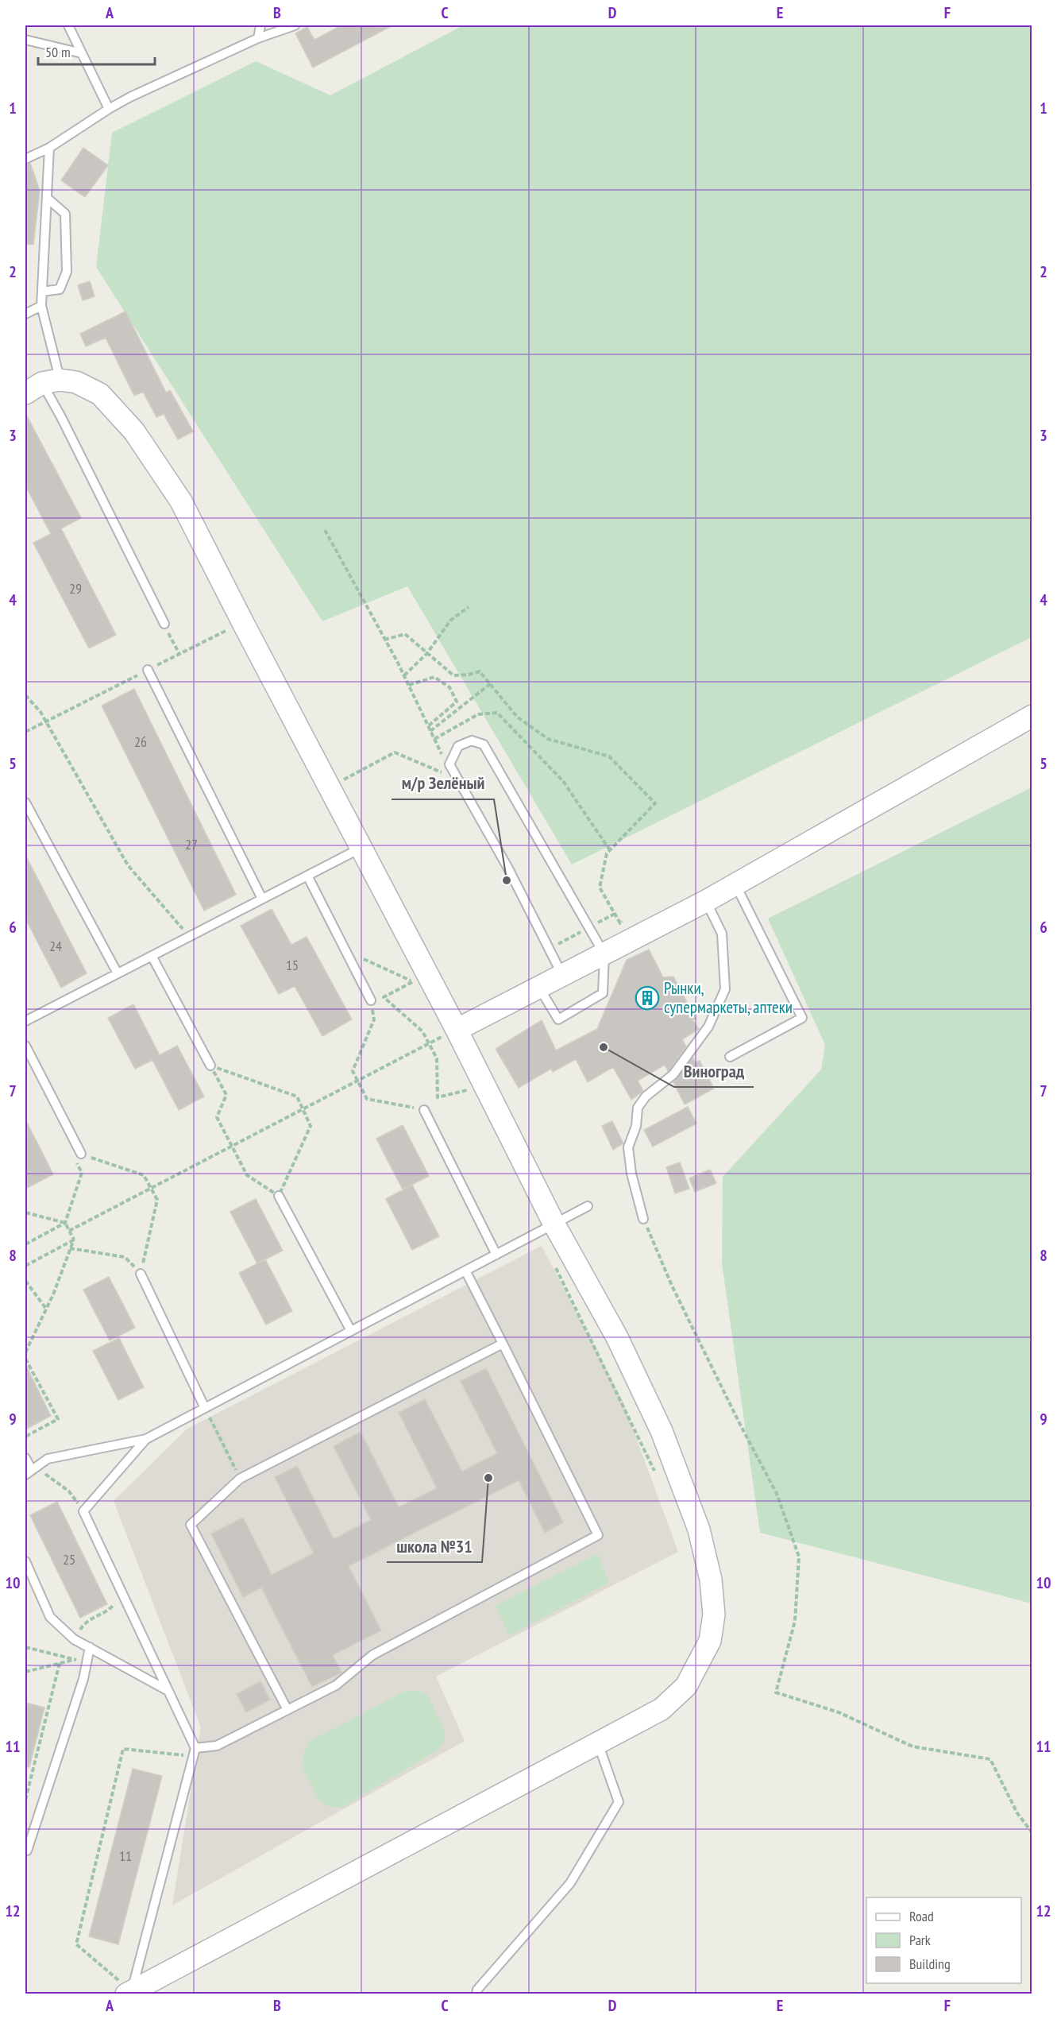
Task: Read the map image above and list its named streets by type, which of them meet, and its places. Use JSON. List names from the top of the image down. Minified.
{"places":{"other":["м/р Зелёный","Виноград","школа №31"],"building":["Рынки, супермаркеты, аптеки"]},"house_numbers":["29","26","27","24","15","25","11"],"legend":["Road","Park","Building"],"scale_bar":"50 m","grid":{"columns":["A","B","C","D","E","F"],"rows":["1","2","3","4","5","6","7","8","9","10","11","12"]}}
